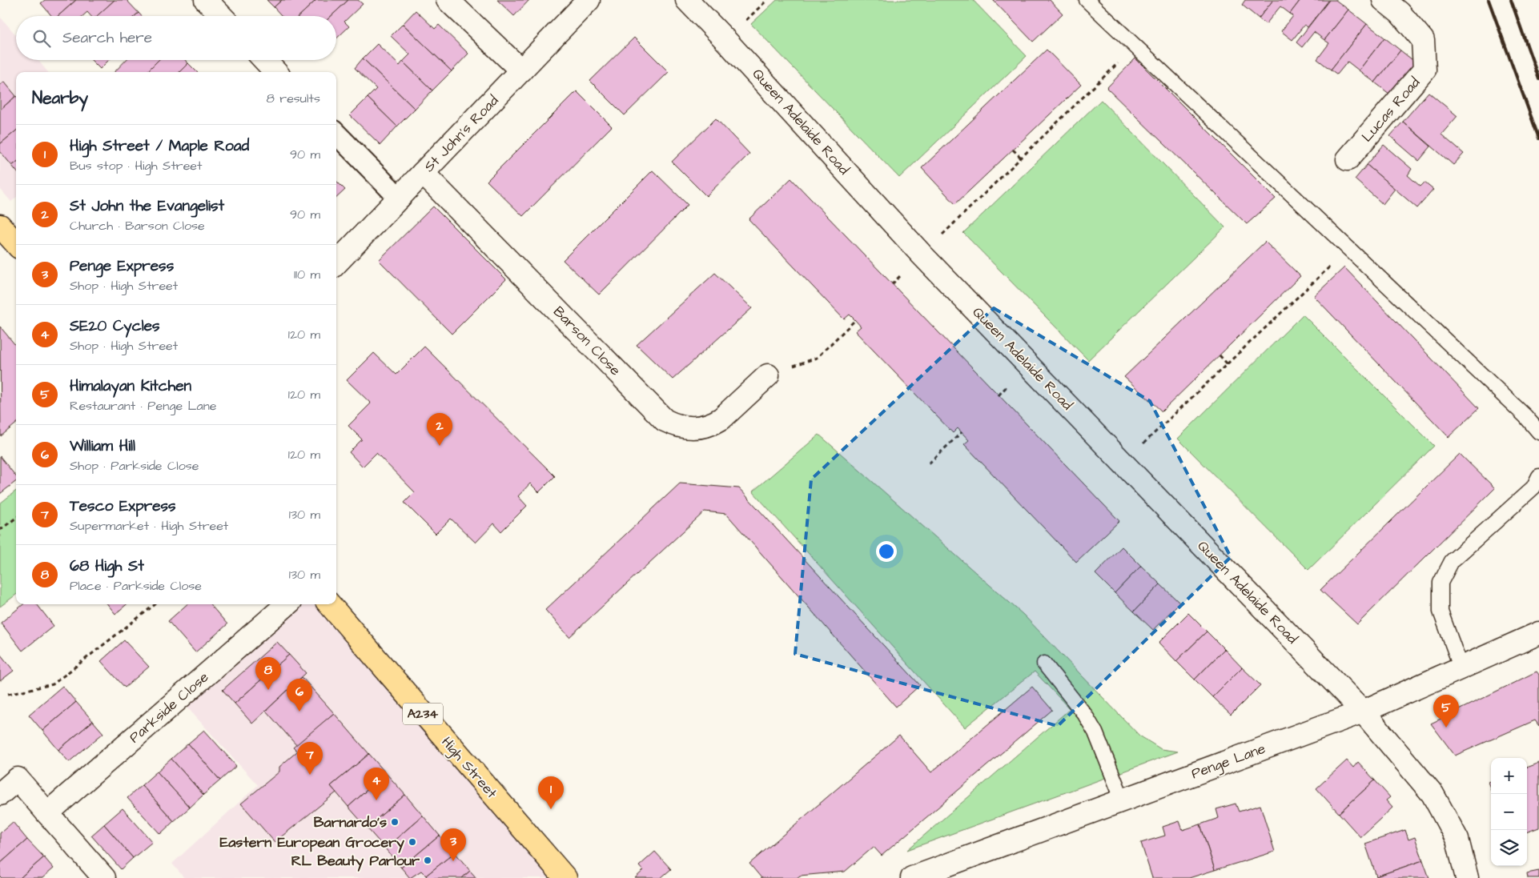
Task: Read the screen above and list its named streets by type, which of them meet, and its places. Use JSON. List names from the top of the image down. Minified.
{"streets":{"main road":["A234","High Street"],"street":["Lucas Road","Queen Adelaide Road","St John's Road","Barson Close","Parkside Close","Penge Lane"]},"crossings":[["Queen Adelaide Road","Penge Lane"],["St John's Road","Barson Close"]],"places":["Barnardo's","Eastern European Grocery","RL Beauty Parlour"],"page":{"search":"Search here","heading":["Nearby","8 results"],"list":[{"mark":"1","name":"High Street / Maple Road","note":"Bus stop · High Street","value":"90 m"},{"mark":"2","name":"St John the Evangelist","note":"Church · Barson Close","value":"90 m"},{"mark":"3","name":"Penge Express","note":"Shop · High Street","value":"110 m"},{"mark":"4","name":"SE20 Cycles","note":"Shop · High Street","value":"120 m"},{"mark":"5","name":"Himalayan Kitchen","note":"Restaurant · Penge Lane","value":"120 m"},{"mark":"6","name":"William Hill","note":"Shop · Parkside Close","value":"120 m"},{"mark":"7","name":"Tesco Express","note":"Supermarket · High Street","value":"130 m"},{"mark":"8","name":"68 High St","note":"Place · Parkside Close","value":"130 m"}],"pins":["2","8","6","5","7","4","1","3"],"map_buttons":["+","−"]}}
